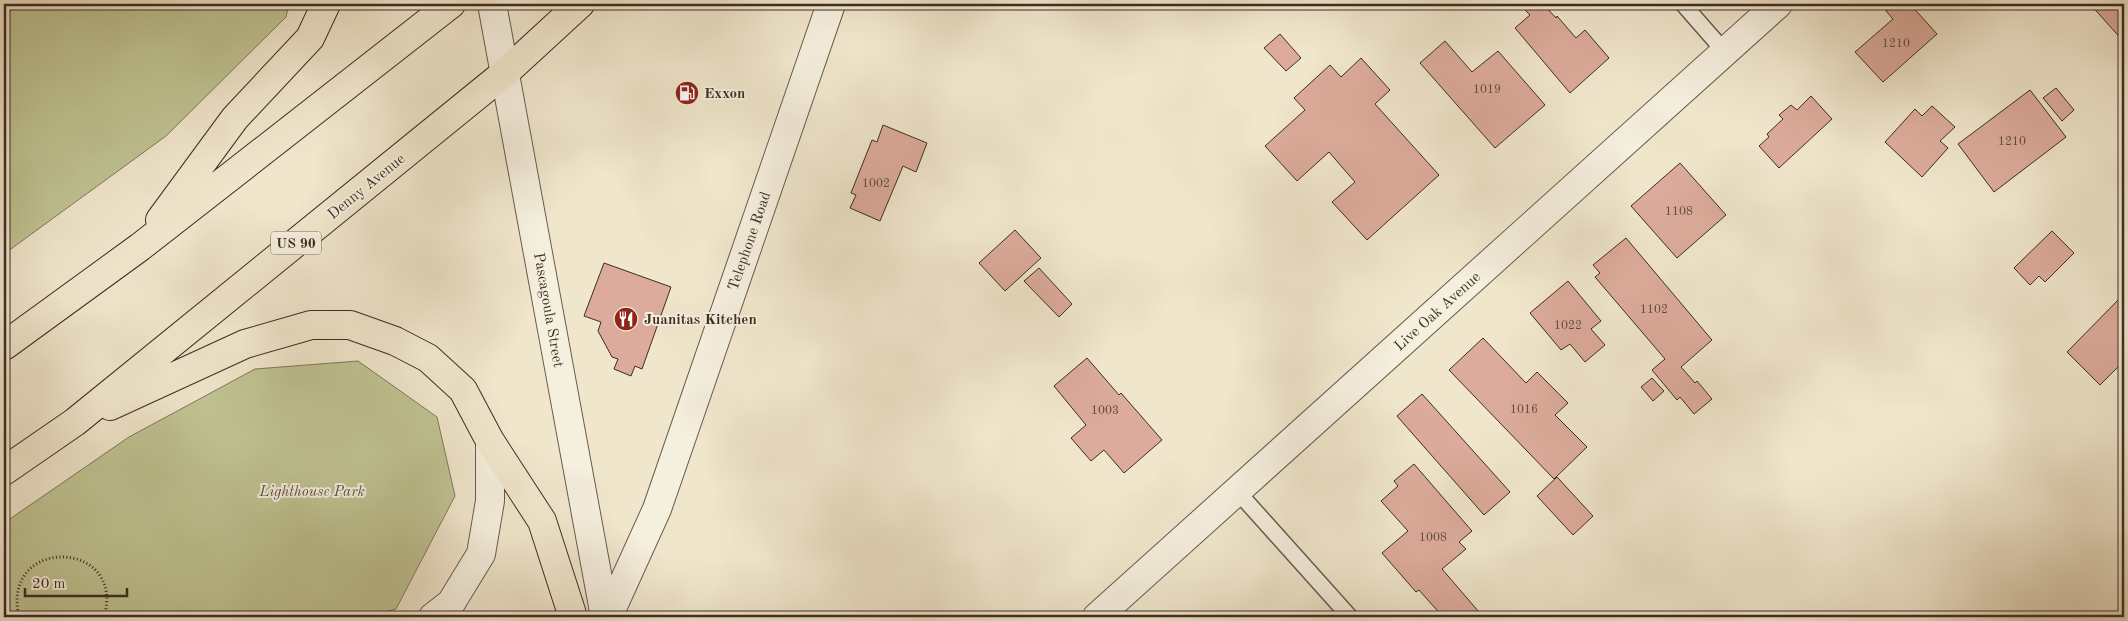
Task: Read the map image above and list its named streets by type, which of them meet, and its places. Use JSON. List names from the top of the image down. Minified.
{"streets":{"main road":["Denny Avenue","US 90"],"street":["Telephone Road","Pascagoula Street","Live Oak Avenue"]},"crossings":[["Denny Avenue","Pascagoula Street"],["Telephone Road","Pascagoula Street"]],"parks":["Lighthouse Park"],"places":{"fuel station":["Exxon"],"restaurant":["Juanitas Kitchen"]},"house_numbers":["1210","1019","1210","1002","1108","1102","1022","1016","1003","1008"],"scale_bar":"20 m"}
